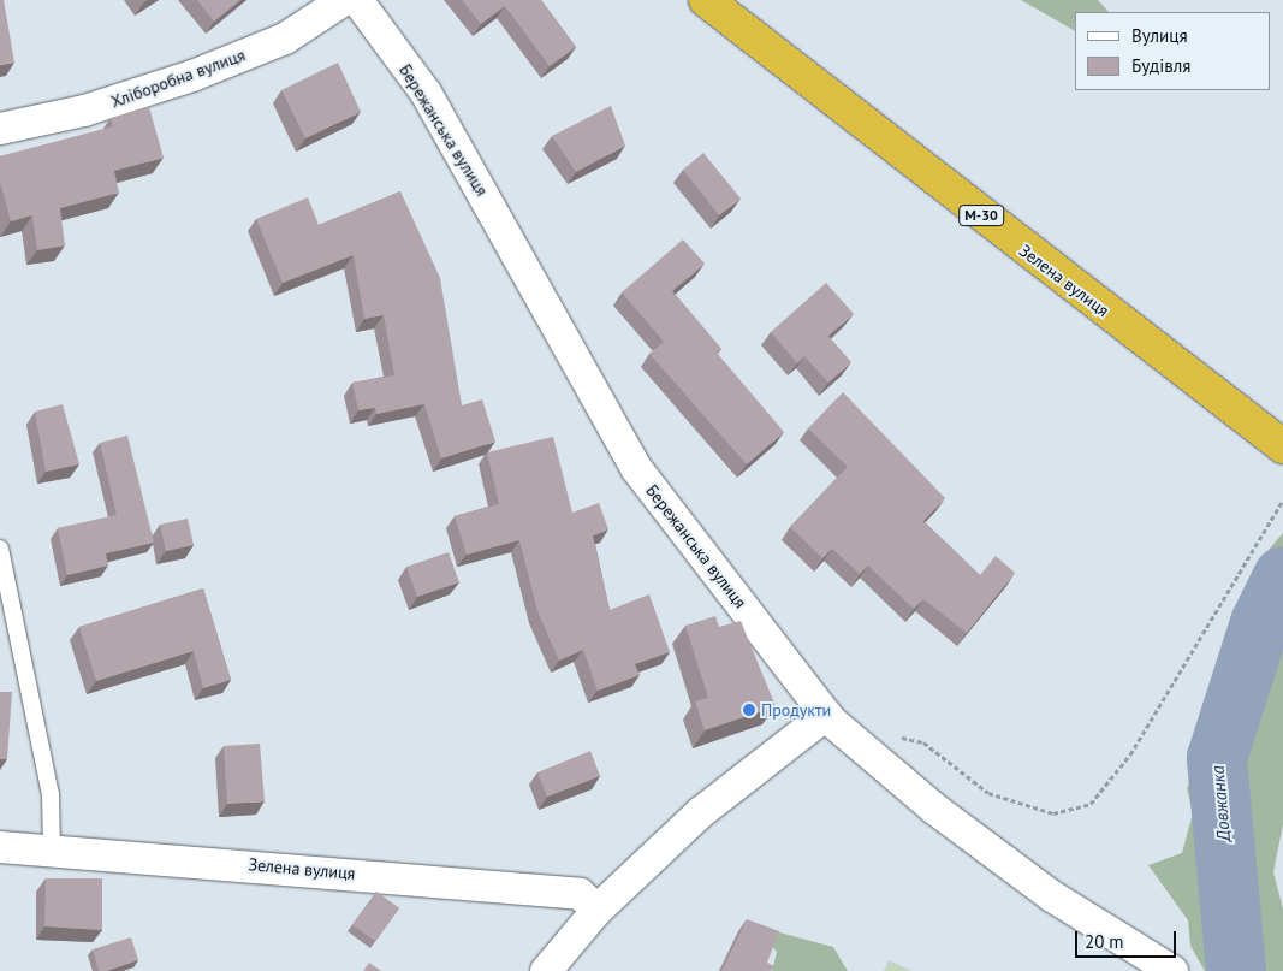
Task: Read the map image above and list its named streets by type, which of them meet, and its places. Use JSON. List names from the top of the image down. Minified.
{"streets":{"highway":["М-30","Зелена вулиця"],"street":["Хліборобна вулиця","Бережанська вулиця"]},"water":["Довжанка"],"places":["Продукти"],"legend":["Вулиця","Будівля"],"scale_bar":"20 m"}
